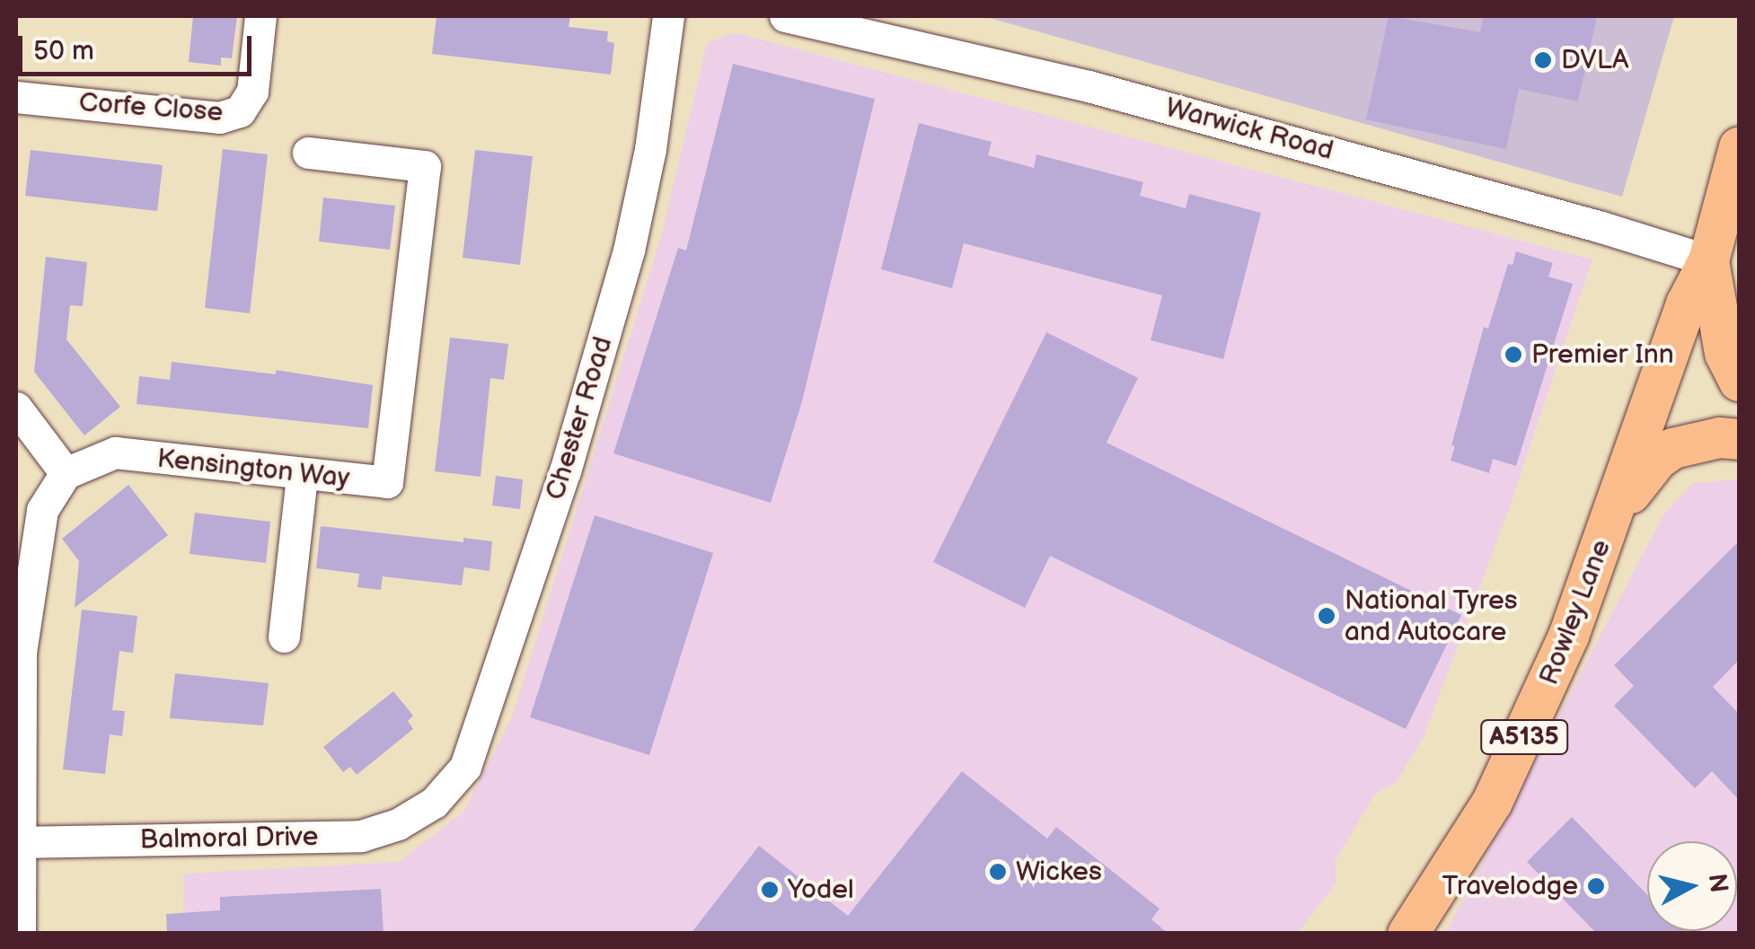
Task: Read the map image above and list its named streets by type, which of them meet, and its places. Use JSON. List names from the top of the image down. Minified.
{"streets":{"main road":["Rowley Lane","A5135"],"street":["Corfe Close","Warwick Road","Chester Road","Kensington Way","Balmoral Drive"]},"crossings":[["Warwick Road","A5135"],["Chester Road","Balmoral Drive"],["Rowley Lane","A5135"]],"places":["DVLA","Premier Inn","National Tyres and Autocare","Wickes","Travelodge","Yodel"],"scale_bar":"50 m","north":"right"}
